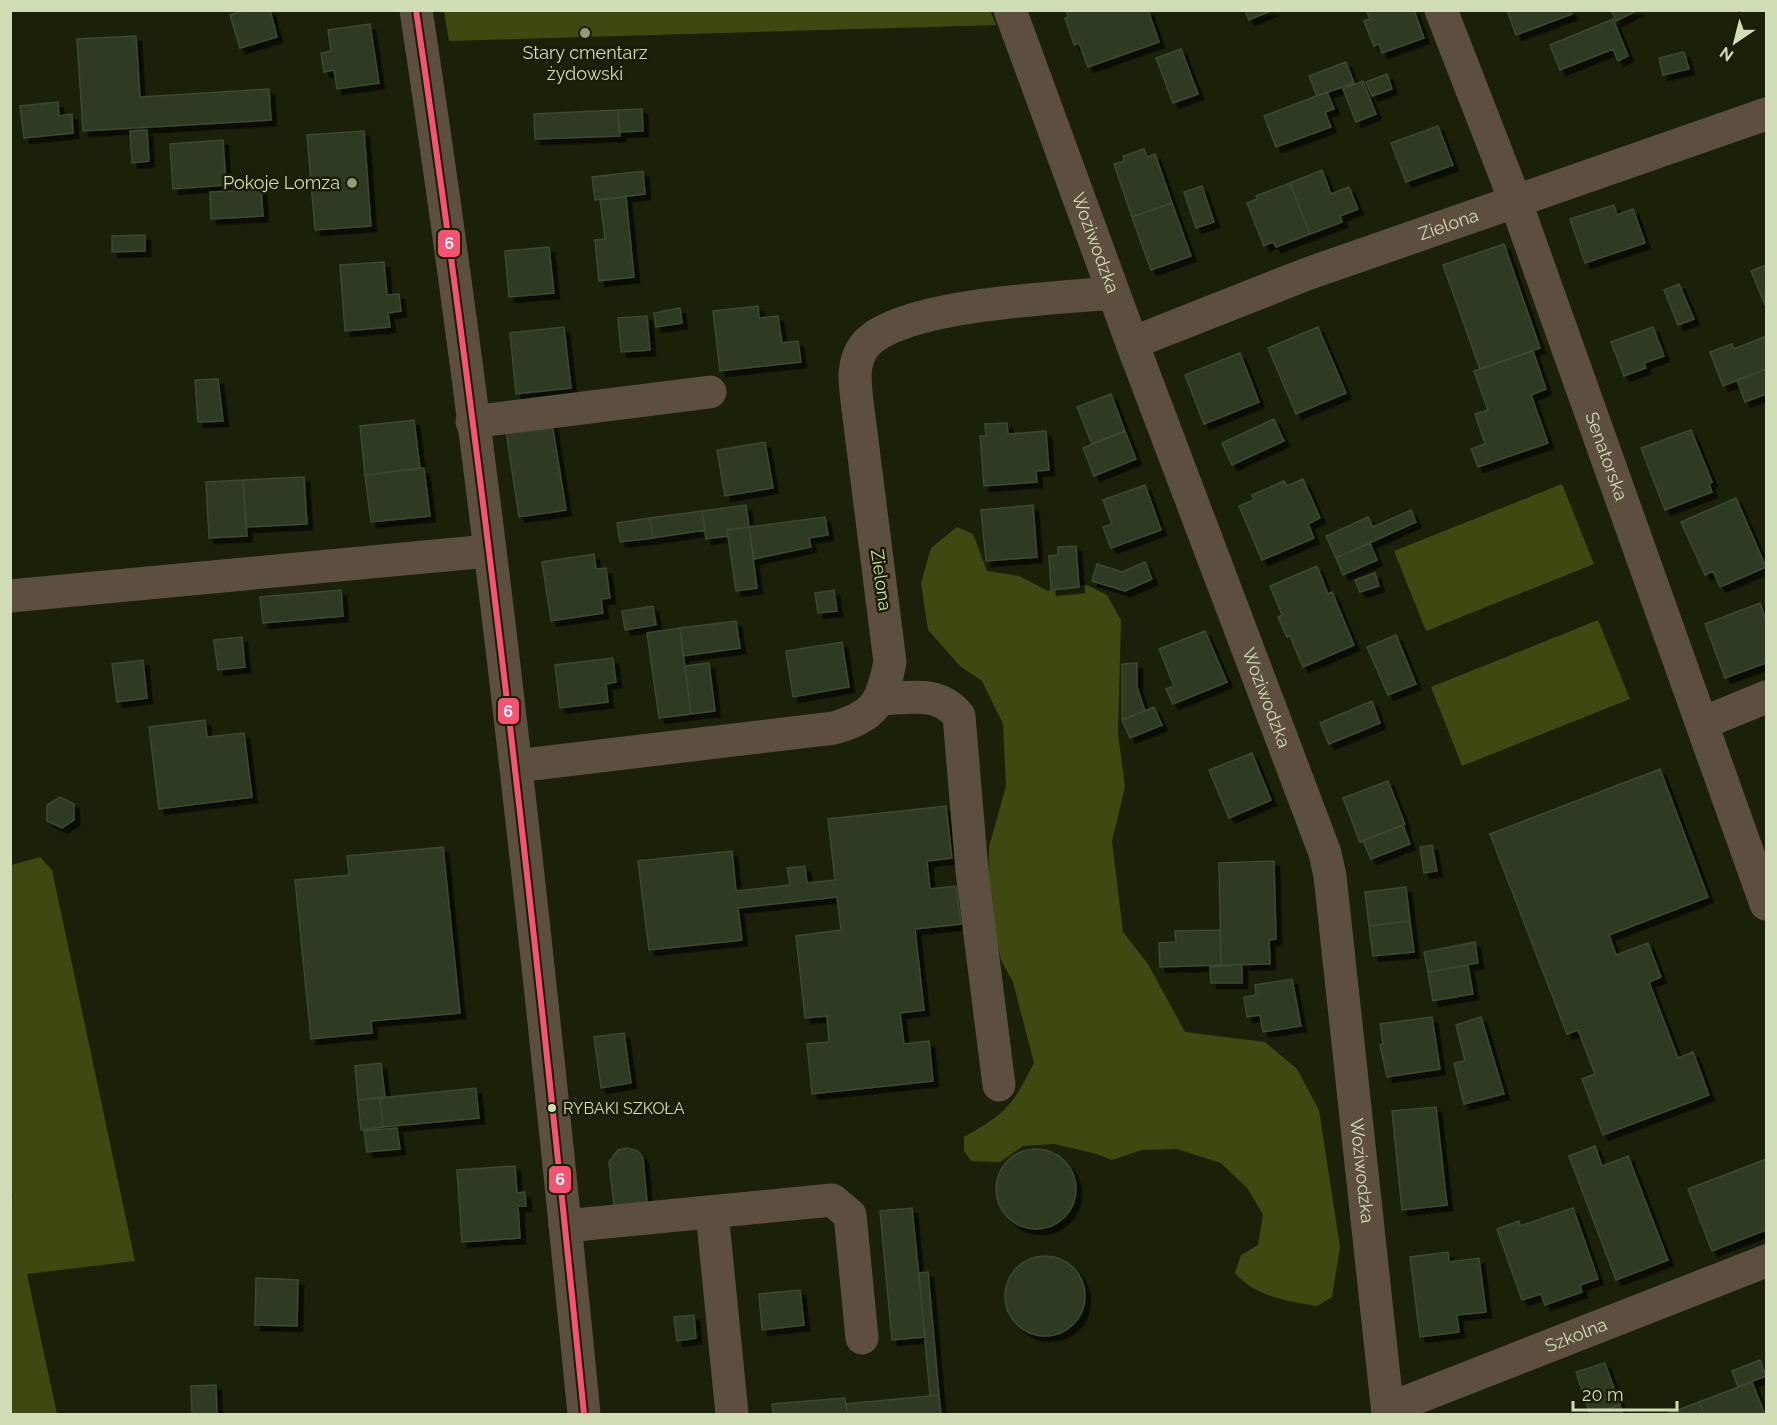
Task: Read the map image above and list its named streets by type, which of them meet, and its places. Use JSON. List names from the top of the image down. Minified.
{"streets":{"street":["Zielona","Woziwodzka","Senatorska","Szkolna"]},"crossings":[["Zielona","Woziwodzka"],["Zielona","Senatorska"],["Woziwodzka","Szkolna"]],"places":["Stary cmentarz żydowski","Pokoje Lomza","RYBAKI SZKOŁA"],"lines":["transit line 6"],"scale_bar":"20 m","north":"bottom left"}
